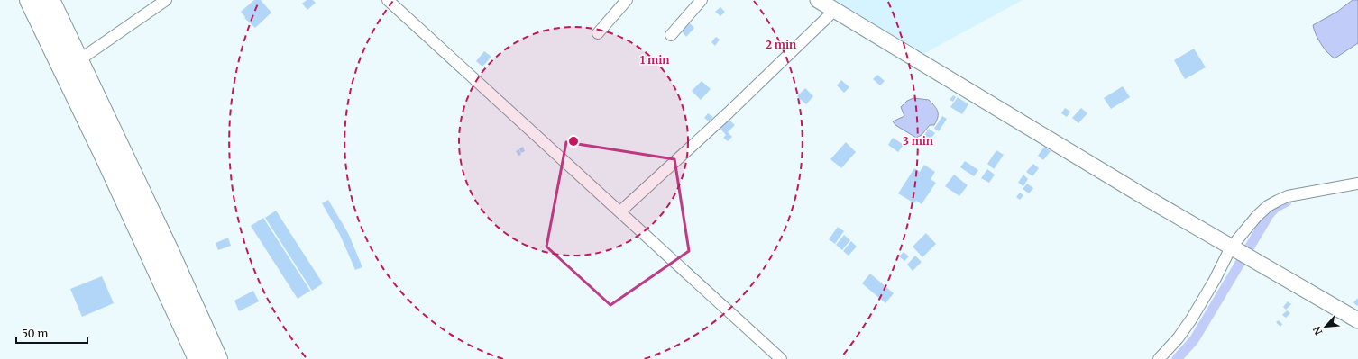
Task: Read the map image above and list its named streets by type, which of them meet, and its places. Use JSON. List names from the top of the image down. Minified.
{"scale_bar":"50 m","north":"bottom left","rings":["2 min","1 min","3 min"]}
